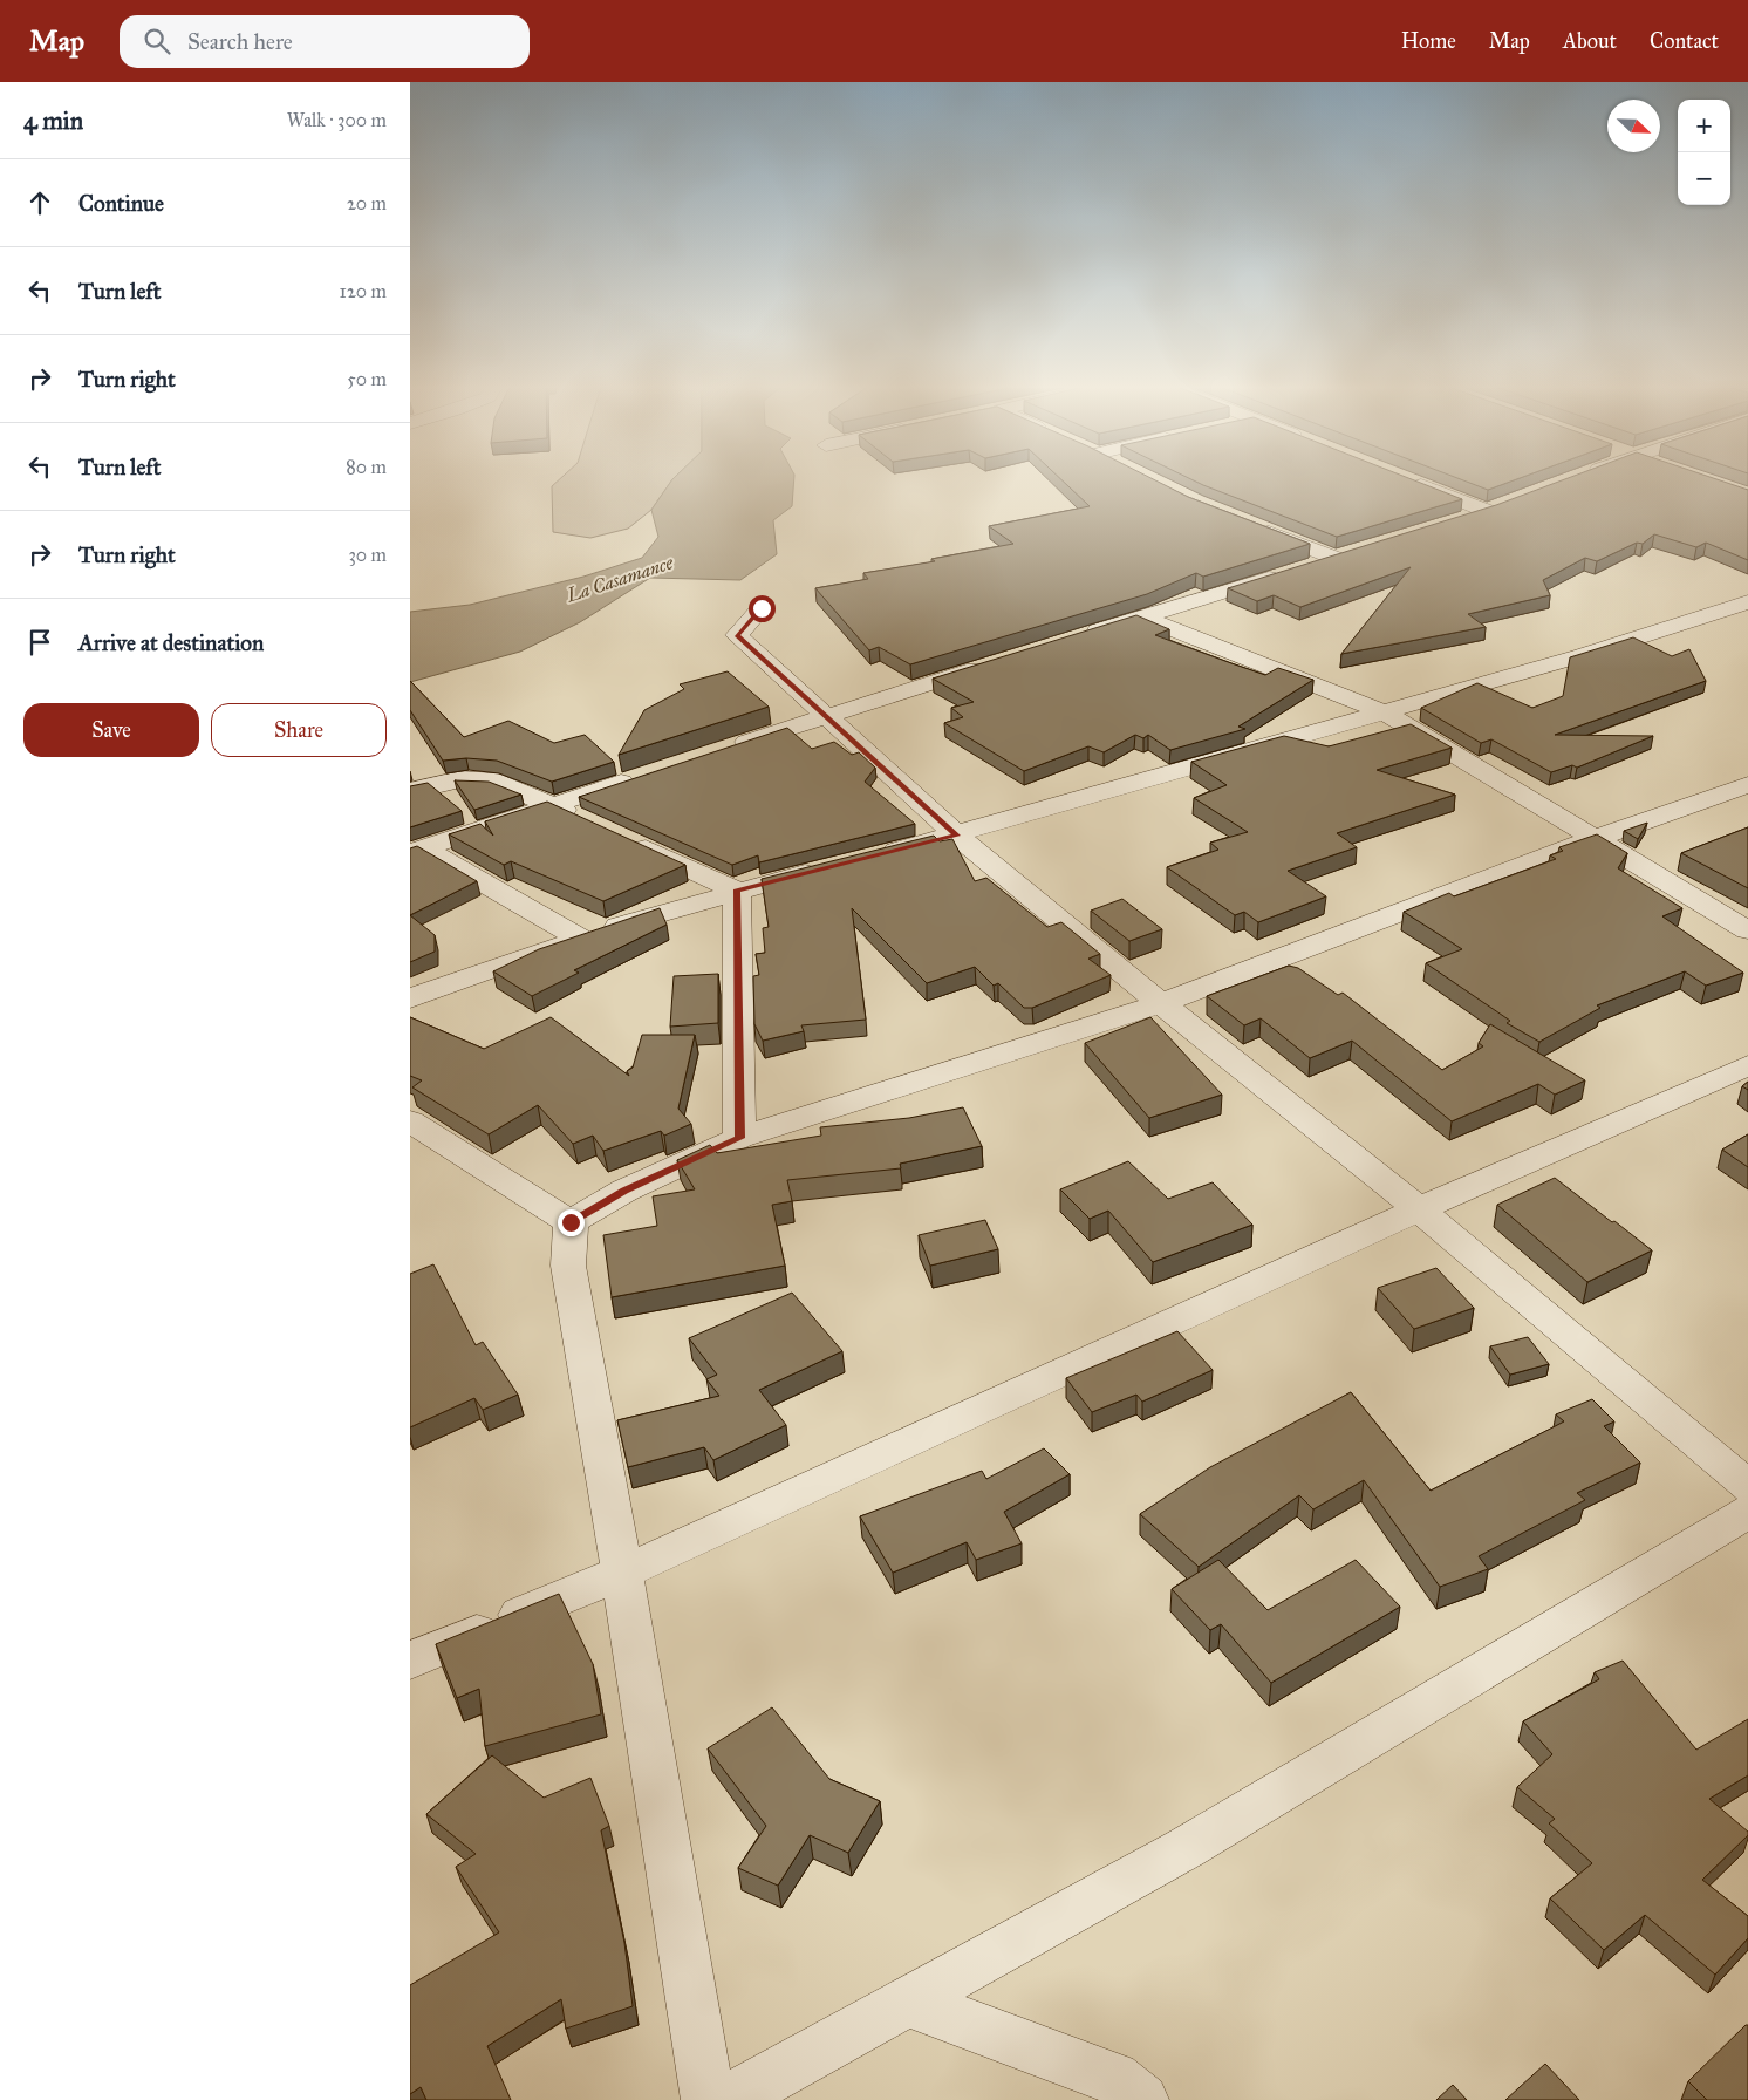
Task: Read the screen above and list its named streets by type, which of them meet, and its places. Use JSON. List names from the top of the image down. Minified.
{"water":["La Casamance"],"north":"bottom right","page":{"header":"Map","search":"Search here","nav":["Home","Map","About","Contact"],"heading":["4 min","Walk · 300 m"],"map_buttons":["+","−"],"list":[["Continue","20 m"],["Turn left","120 m"],["Turn right","50 m"],["Turn left","80 m"],["Turn right","30 m"],"Arrive at destination"],"buttons":["Save","Share"]}}
